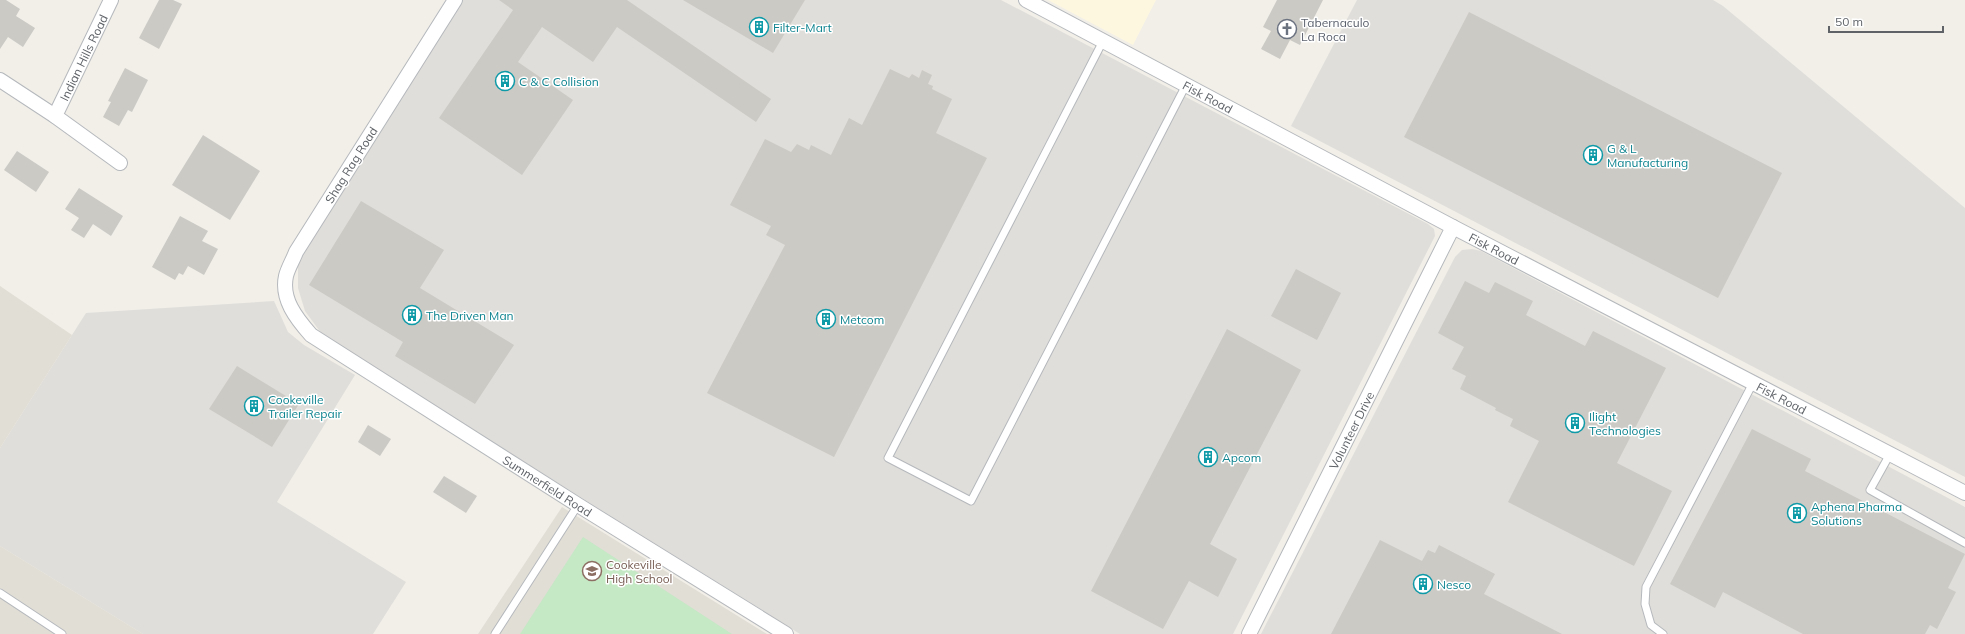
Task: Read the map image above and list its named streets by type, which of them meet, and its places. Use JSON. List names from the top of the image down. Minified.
{"streets":{"street":["Indian Hills Road","Fisk Road","Shag Rag Road","Volunteer Drive","Summerfield Road"]},"crossings":[["Fisk Road","Volunteer Drive"],["Shag Rag Road","Summerfield Road"]],"places":{"building":["Filter-Mart","C & C Collision","G & L Manufacturing","The Driven Man","Metcom","Cookeville Trailer Repair","Ilight Technologies","Apcom","Aphena Pharma Solutions","Nesco"],"church":["Tabernaculo La Roca"],"school or university":["Cookeville High School"]},"scale_bar":"50 m"}
